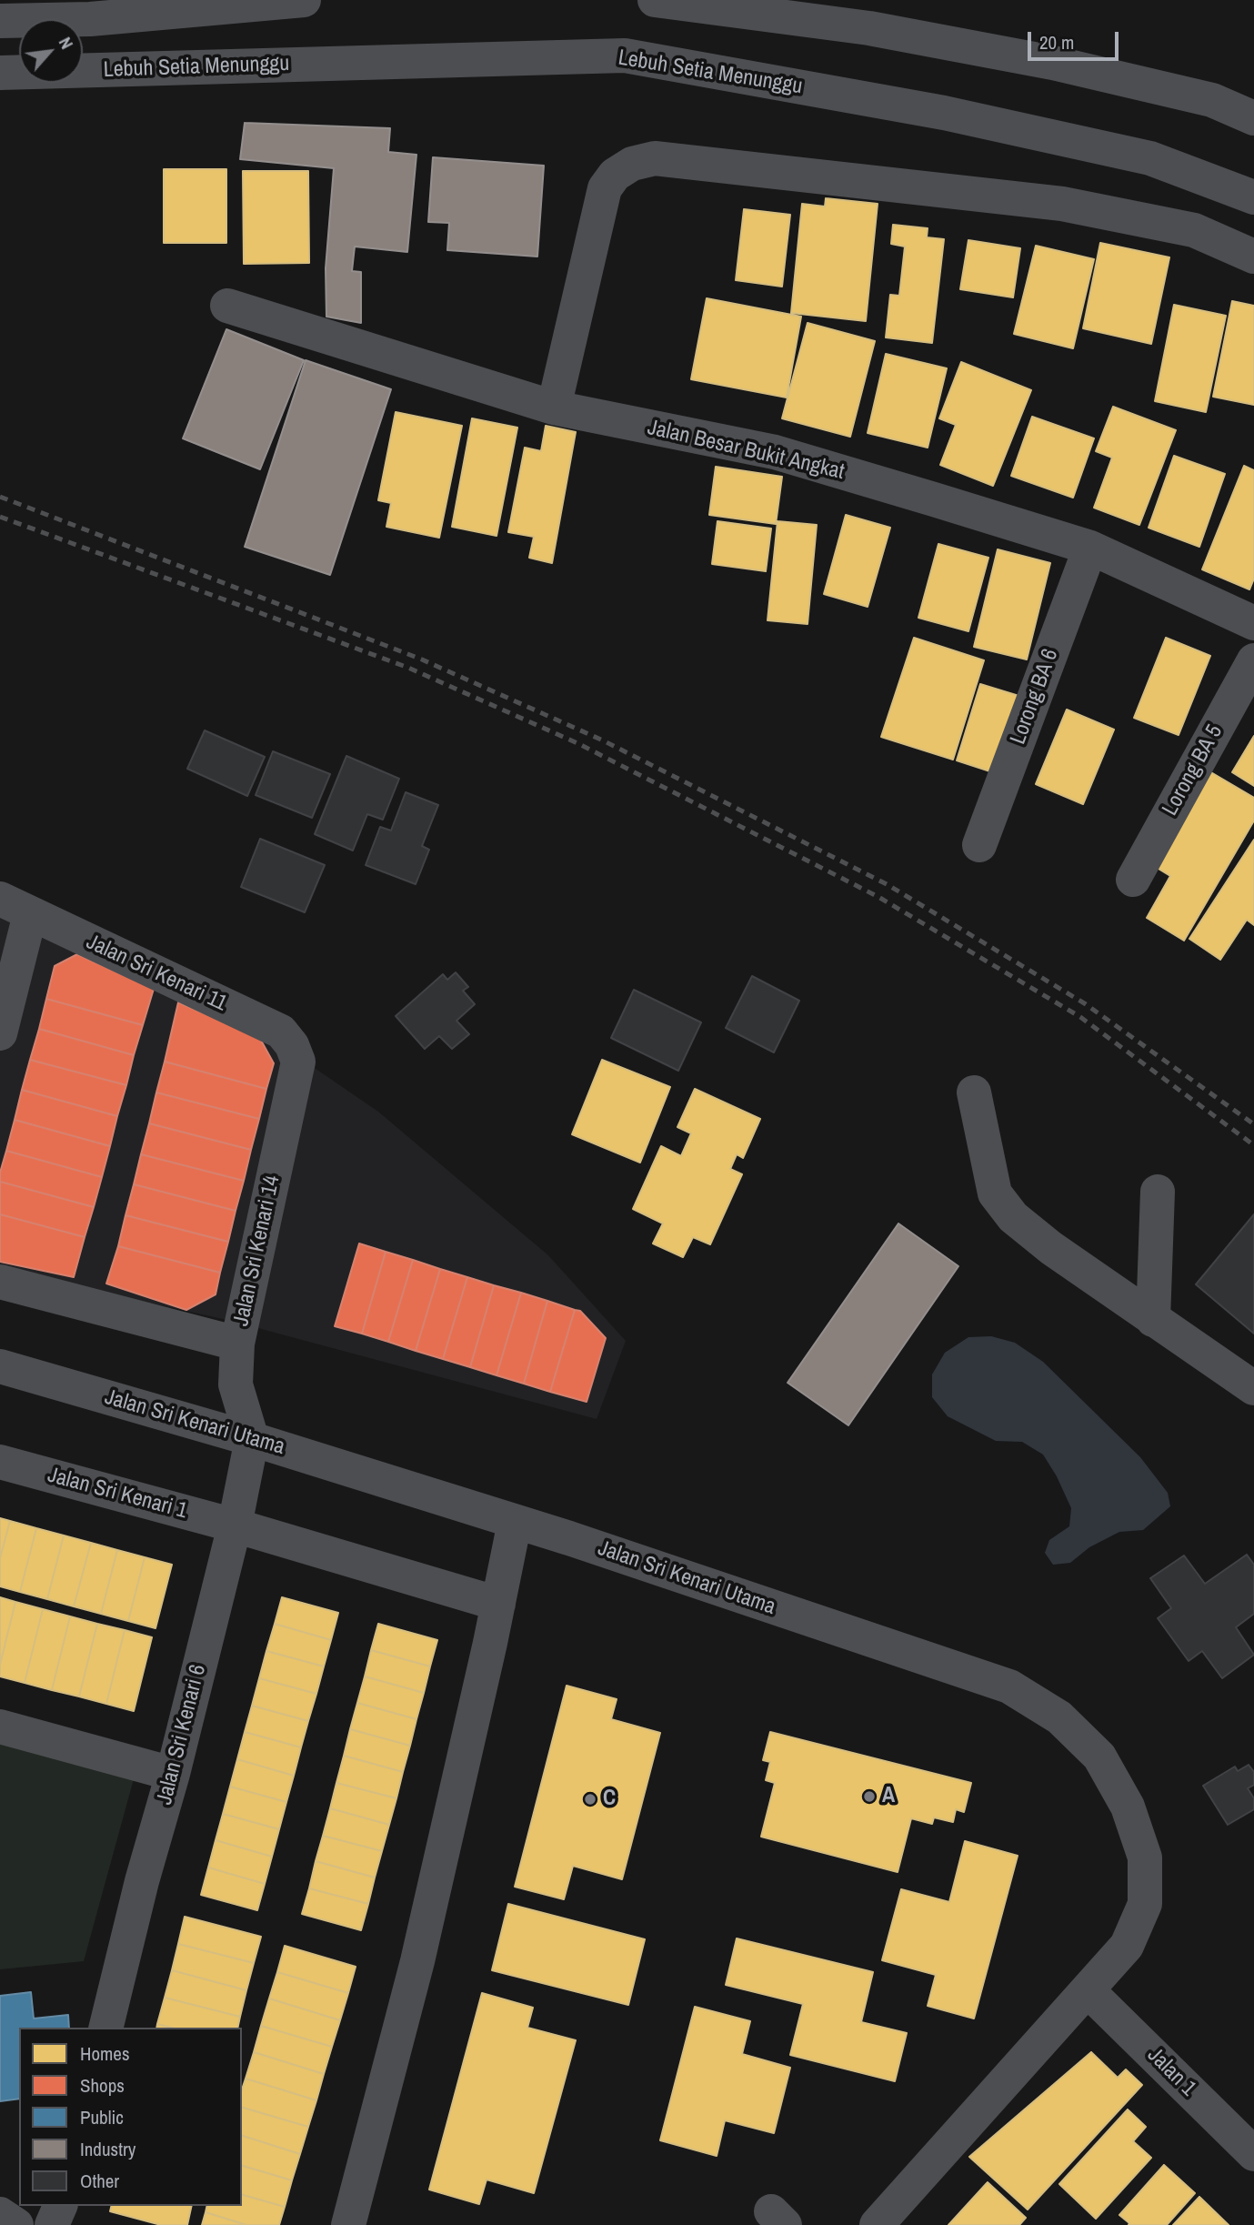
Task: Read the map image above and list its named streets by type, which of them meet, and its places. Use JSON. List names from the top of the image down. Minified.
{"streets":{"street":["Lebuh Setia Menunggu","Jalan Besar Bukit Angkat","Lorong BA 6","Lorong BA 5","Jalan Sri Kenari 11","Jalan Sri Kenari 14","Jalan Sri Kenari Utama","Jalan Sri Kenari 1","Jalan Sri Kenari 6","Jalan 1"]},"crossings":[["Jalan Besar Bukit Angkat","Lorong BA 6"],["Jalan Sri Kenari 11","Jalan Sri Kenari 14"],["Jalan Sri Kenari 14","Jalan Sri Kenari Utama"],["Jalan Sri Kenari 14","Jalan Sri Kenari 6"],["Jalan Sri Kenari Utama","Jalan Sri Kenari 6"],["Jalan Sri Kenari Utama","Jalan 1"],["Jalan Sri Kenari 1","Jalan Sri Kenari 6"]],"places":["A","C"],"legend":["Homes","Shops","Public","Industry","Other"],"scale_bar":"20 m","north":"top right"}
